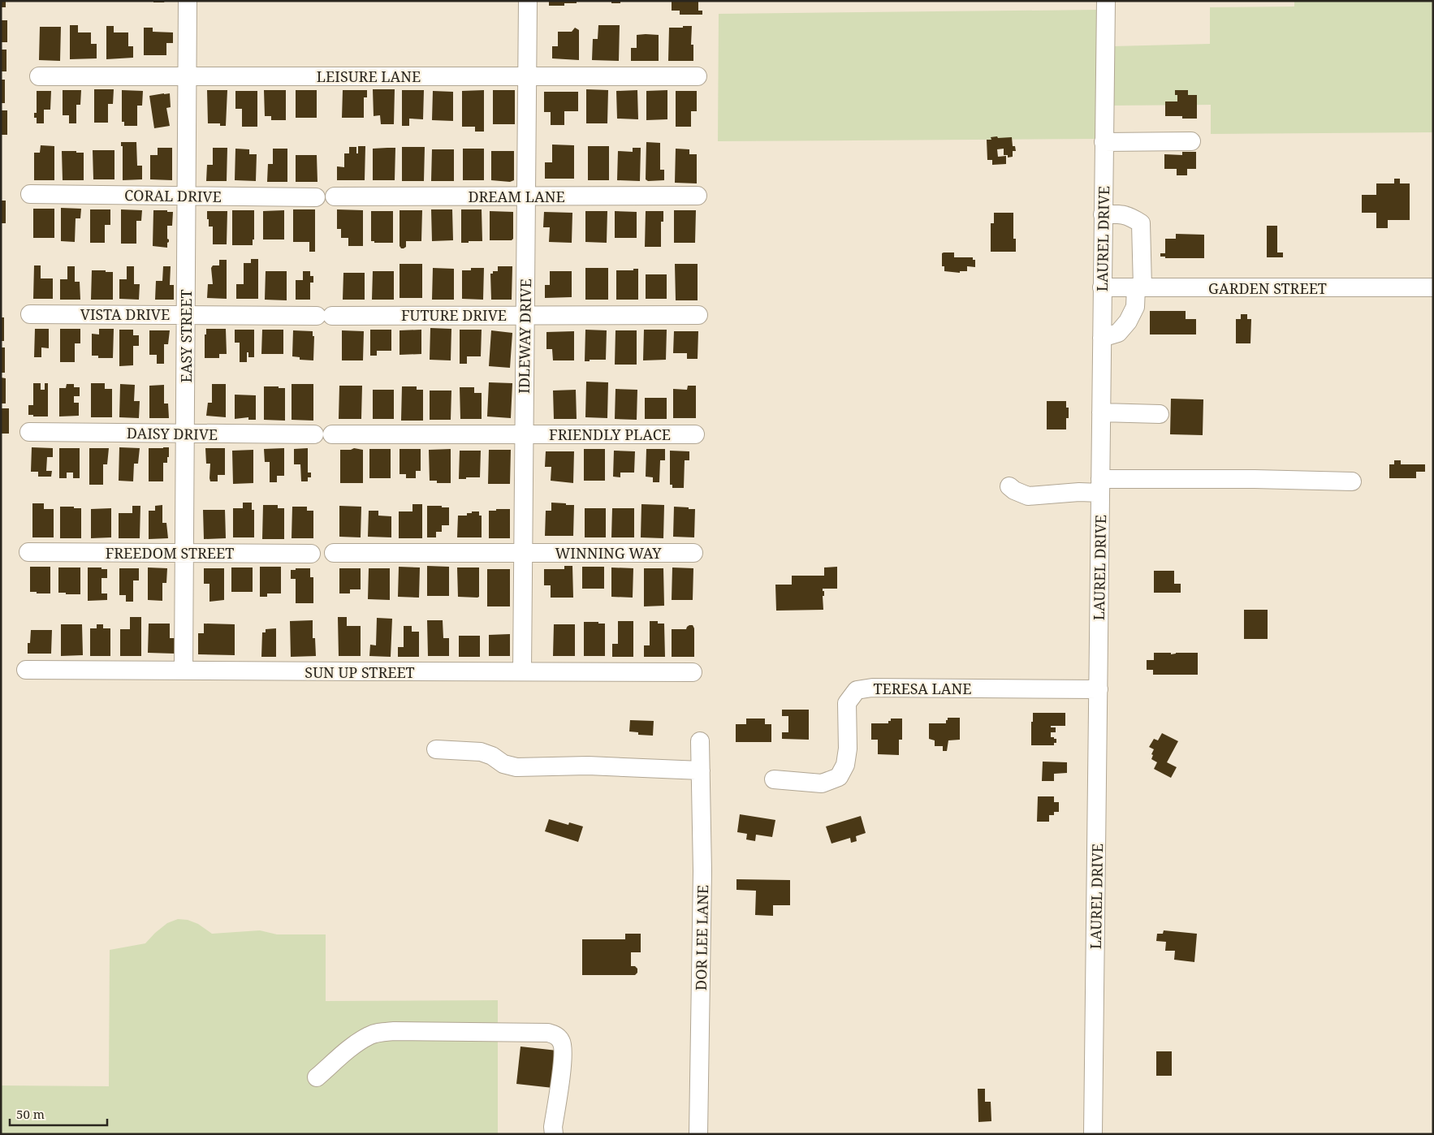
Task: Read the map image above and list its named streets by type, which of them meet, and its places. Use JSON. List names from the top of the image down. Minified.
{"streets":{"street":["LEISURE LANE","CORAL DRIVE","DREAM LANE","LAUREL DRIVE","GARDEN STREET","VISTA DRIVE","FUTURE DRIVE","EASY STREET","IDLEWAY DRIVE","DAISY DRIVE","FRIENDLY PLACE","FREEDOM STREET","WINNING WAY","SUN UP STREET","TERESA LANE","DOR LEE LANE"]},"crossings":[["LEISURE LANE","EASY STREET"],["LEISURE LANE","IDLEWAY DRIVE"],["CORAL DRIVE","EASY STREET"],["DREAM LANE","IDLEWAY DRIVE"],["LAUREL DRIVE","GARDEN STREET"],["LAUREL DRIVE","TERESA LANE"],["VISTA DRIVE","FUTURE DRIVE"],["VISTA DRIVE","EASY STREET"],["FUTURE DRIVE","IDLEWAY DRIVE"],["EASY STREET","DAISY DRIVE"],["EASY STREET","FREEDOM STREET"],["EASY STREET","SUN UP STREET"],["IDLEWAY DRIVE","DAISY DRIVE"],["IDLEWAY DRIVE","FRIENDLY PLACE"],["IDLEWAY DRIVE","WINNING WAY"],["IDLEWAY DRIVE","SUN UP STREET"],["DAISY DRIVE","FRIENDLY PLACE"]],"scale_bar":"50 m"}
